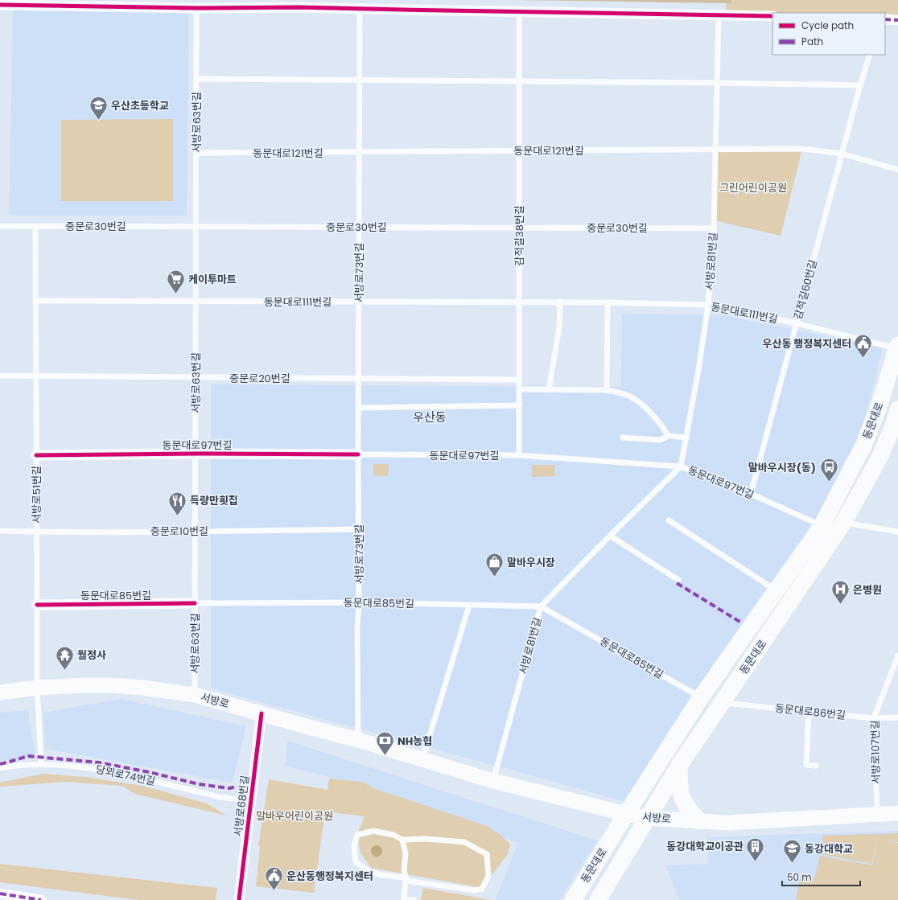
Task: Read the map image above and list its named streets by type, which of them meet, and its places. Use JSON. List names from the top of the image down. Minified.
{"streets":{"main road":["동문대로","서방로"],"street":["동문대로97번길","동문대로85번길","서방로68번길"],"lane":["서방로63번길","동문대로121번길","중문로30번길","감적길38번길","서방로81번길","서방로73번길","감적길60번길","동문대로111번길","중문로20번길","서방로51번길","중문로10번길","동문대로86번길","서방로107번길","당뫼로74번길"]},"crossings":[["서방로63번길","동문대로121번길"],["서방로63번길","중문로30번길"],["서방로63번길","서방로73번길"],["서방로63번길","동문대로111번길"],["서방로63번길","중문로20번길"],["서방로63번길","동문대로97번길"],["서방로63번길","중문로10번길"],["서방로63번길","동문대로85번길"],["동문대로121번길","감적길38번길"],["동문대로121번길","서방로81번길"],["동문대로121번길","서방로73번길"],["동문대로121번길","감적길60번길"],["중문로30번길","감적길38번길"],["중문로30번길","서방로81번길"],["중문로30번길","서방로73번길"],["중문로30번길","서방로51번길"],["감적길38번길","동문대로111번길"],["감적길38번길","중문로20번길"],["감적길38번길","동문대로97번길"],["서방로81번길","동문대로111번길"],["서방로81번길","동문대로97번길"],["서방로81번길","동문대로85번길"],["서방로81번길","서방로"],["서방로73번길","동문대로111번길"],["서방로73번길","중문로20번길"],["서방로73번길","동문대로97번길"],["서방로73번길","중문로10번길"],["서방로73번길","동문대로85번길"],["서방로73번길","서방로"],["감적길60번길","동문대로111번길"],["감적길60번길","동문대로97번길"],["동문대로111번길","동문대로"],["동문대로111번길","서방로51번길"],["중문로20번길","서방로51번길"],["동문대로","동문대로97번길"],["동문대로","동문대로85번길"],["동문대로","서방로"],["동문대로","동문대로86번길"],["동문대로97번길","서방로51번길"],["서방로51번길","중문로10번길"],["서방로51번길","동문대로85번길"],["서방로51번길","서방로"],["서방로51번길","당뫼로74번길"],["서방로","서방로107번길"],["서방로","서방로68번길"],["동문대로86번길","서방로107번길"],["당뫼로74번길","서방로68번길"]],"districts":["우산동"],"parks":["그린어린이공원","말바우어린이공원"],"places":{"school or university":["우산초등학교","동강대학교"],"supermarket":["케이투마트"],"public building":["우산동 행정복지센터","운산동행정복지센터"],"bus stop":["말바우시장(동)"],"restaurant":["득량만횟집"],"shop":["말바우시장"],"hospital":["은병원"],"temple":["월정사"],"bank":["NH농협"],"building":["동강대학교이공관"]},"legend":["Cycle path","Path"],"scale_bar":"50 m"}
